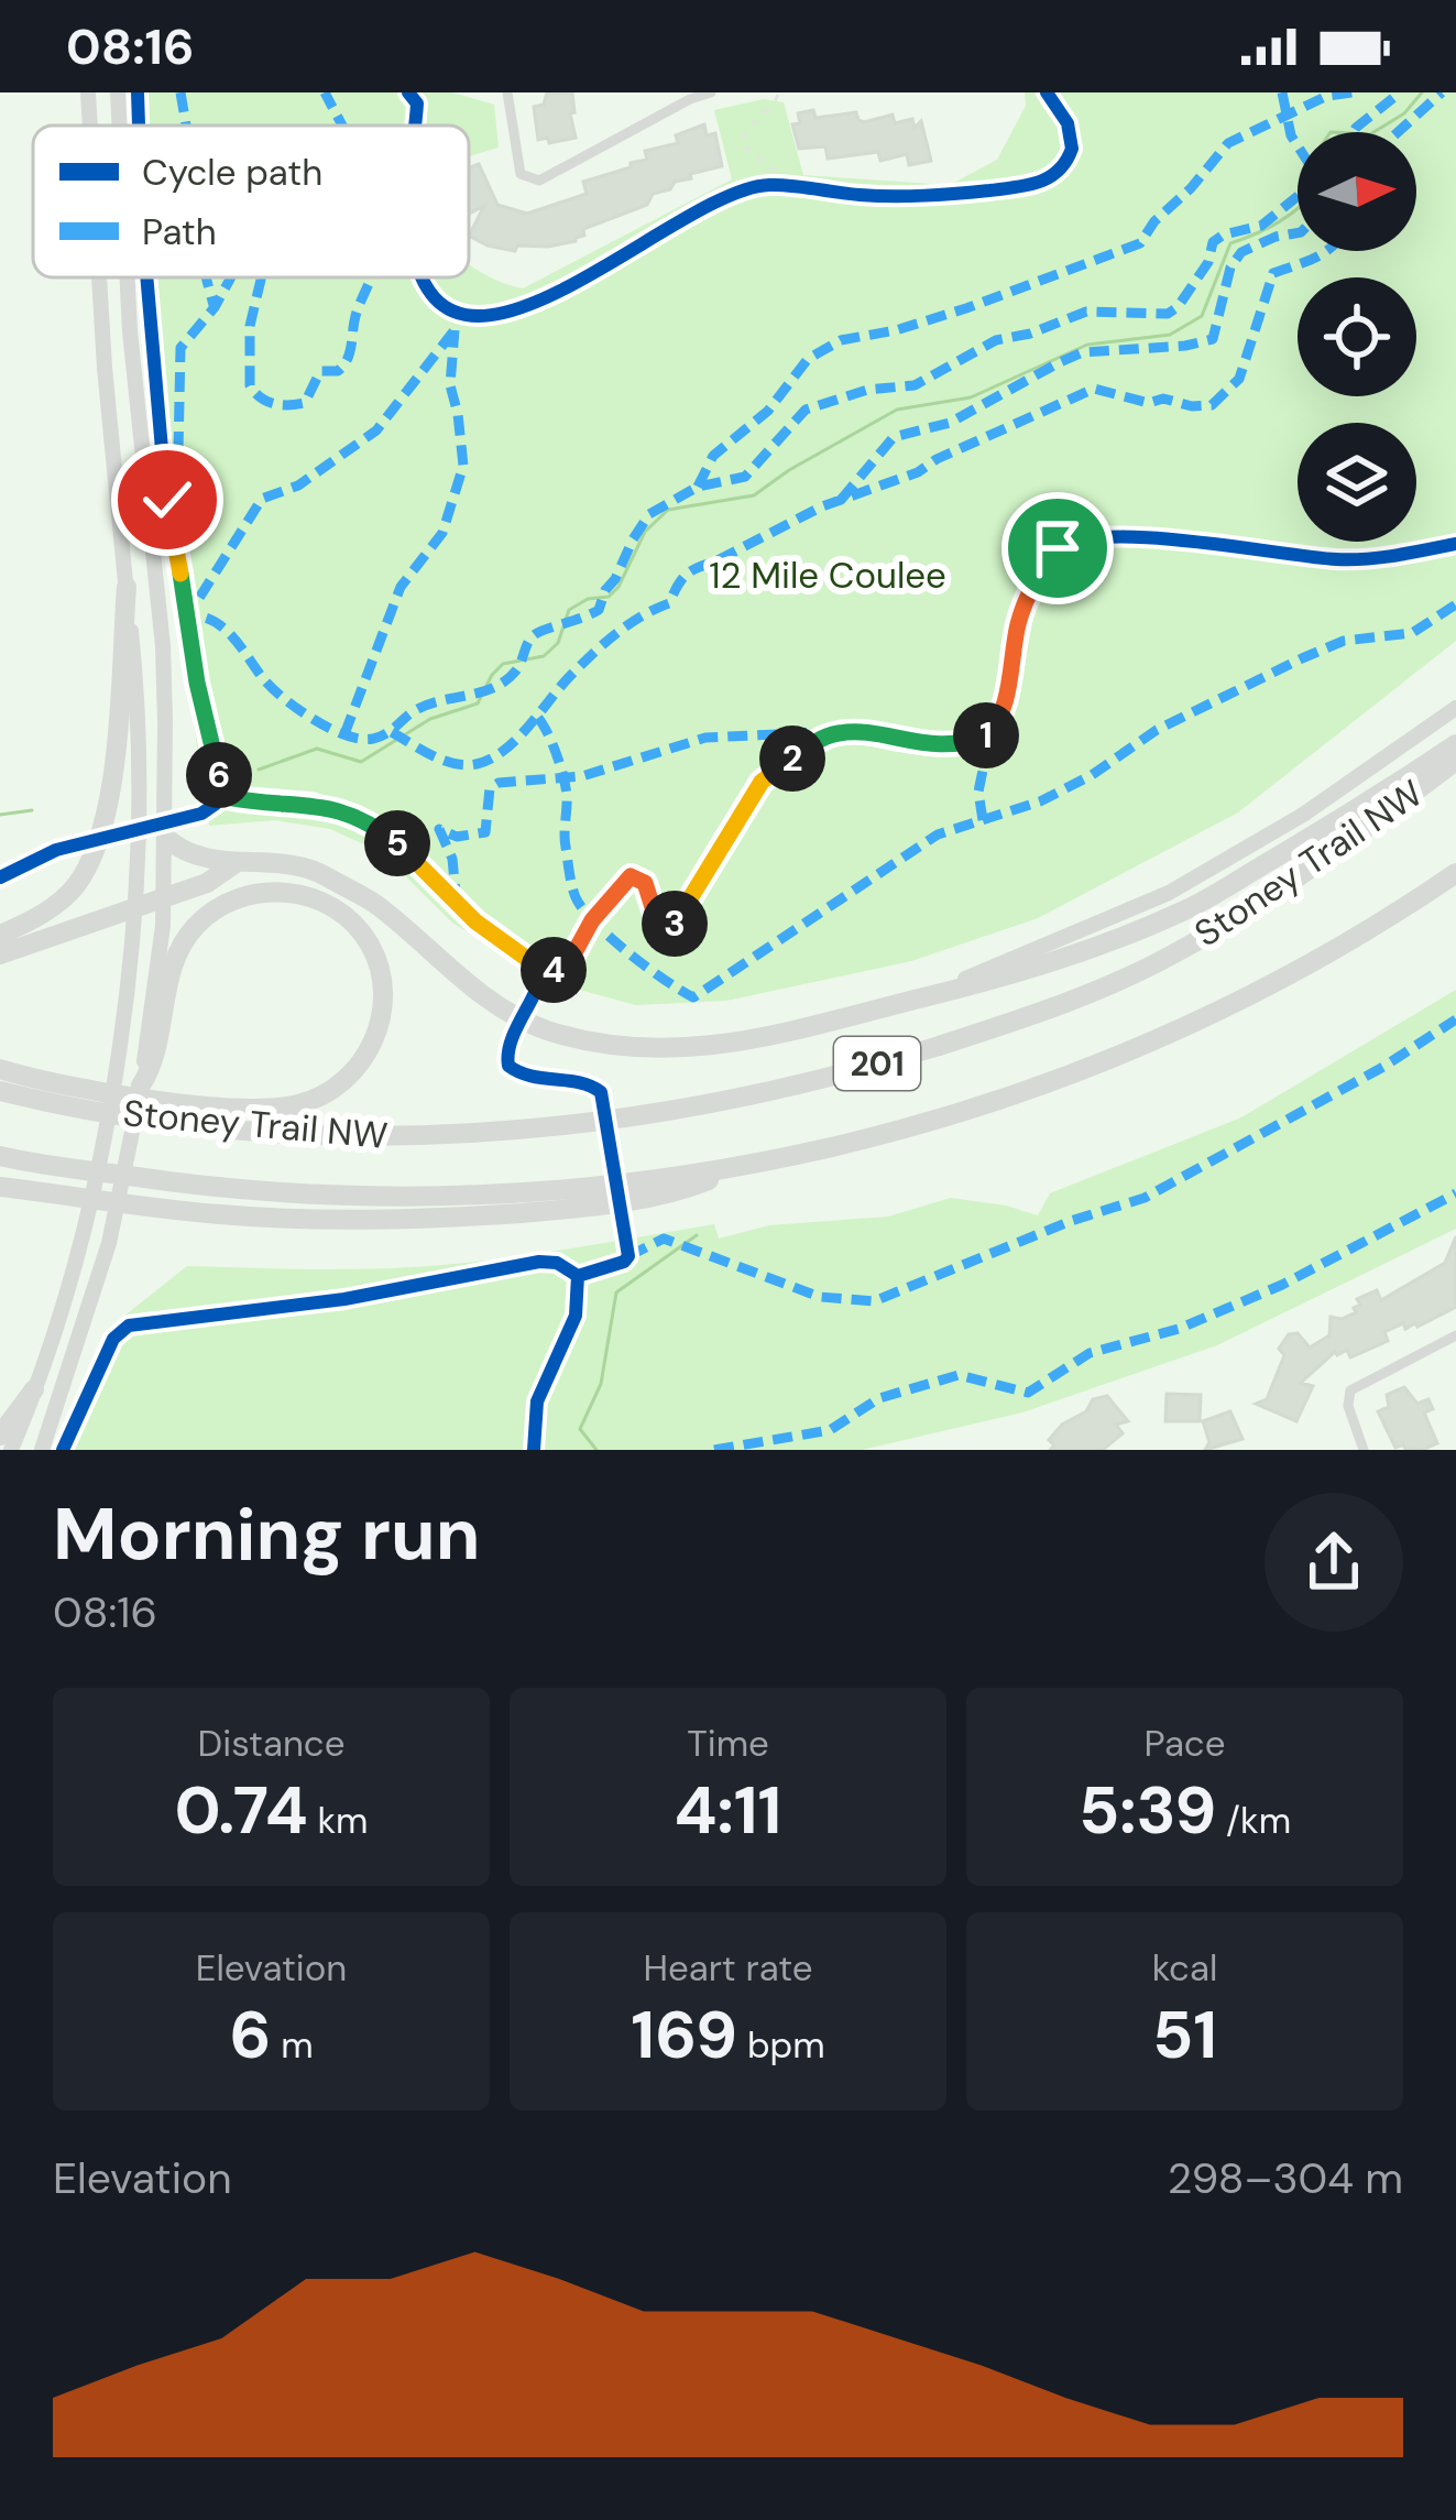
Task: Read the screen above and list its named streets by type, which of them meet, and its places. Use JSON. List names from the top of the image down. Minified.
{"streets":{"highway":["Stoney Trail NW","201"]},"parks":["12 Mile Coulee"],"legend":["Cycle path","Path"],"north":"right","page":{"status":"08:16","pins":["1","2","6","5","3","4"],"heading":["Morning run","08:16"],"stats":[["Distance","0.74 km"],["Time","4:11"],["Pace","5:39 /km"],["Elevation","6 m"],["Heart rate","169 bpm"],["kcal","51"]],"chart":["Elevation","298–304 m"]}}
